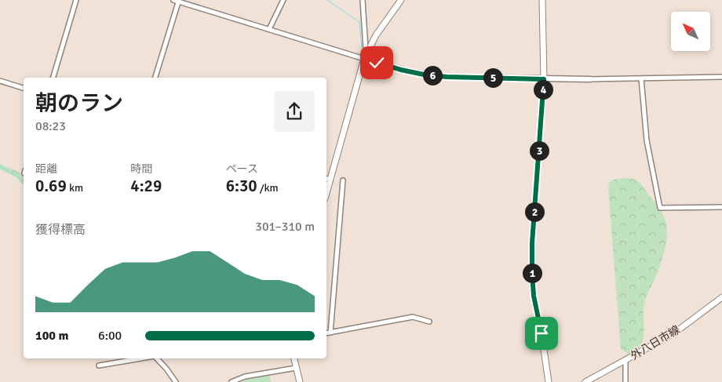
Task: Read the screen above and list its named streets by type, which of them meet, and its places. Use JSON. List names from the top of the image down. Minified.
{"streets":{"main road":["外八日市線"]},"north":"top left","page":{"pins":["6","5","4","3","2","1"],"heading":["朝のラン","08:23"],"stats":[["距離","0.69 km"],["時間","4:29"],["ペース","6:30 /km"]],"chart":["獲得標高","301–310 m"],"list":[{"name":"100 m","note":"6:00"}]}}
